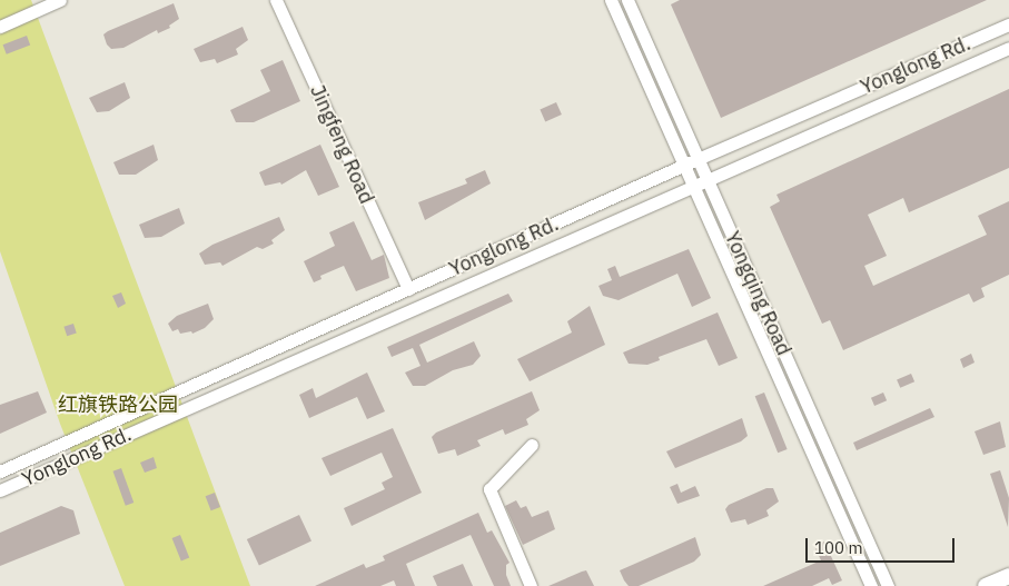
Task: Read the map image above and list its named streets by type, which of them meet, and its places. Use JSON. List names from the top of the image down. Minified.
{"streets":{"street":["Yonglong Rd.","Jingfeng Road","Yongqing Road"]},"crossings":[["Yonglong Rd.","Jingfeng Road"],["Yonglong Rd.","Yongqing Road"]],"parks":["红旗铁路公园"],"scale_bar":"100 m"}
